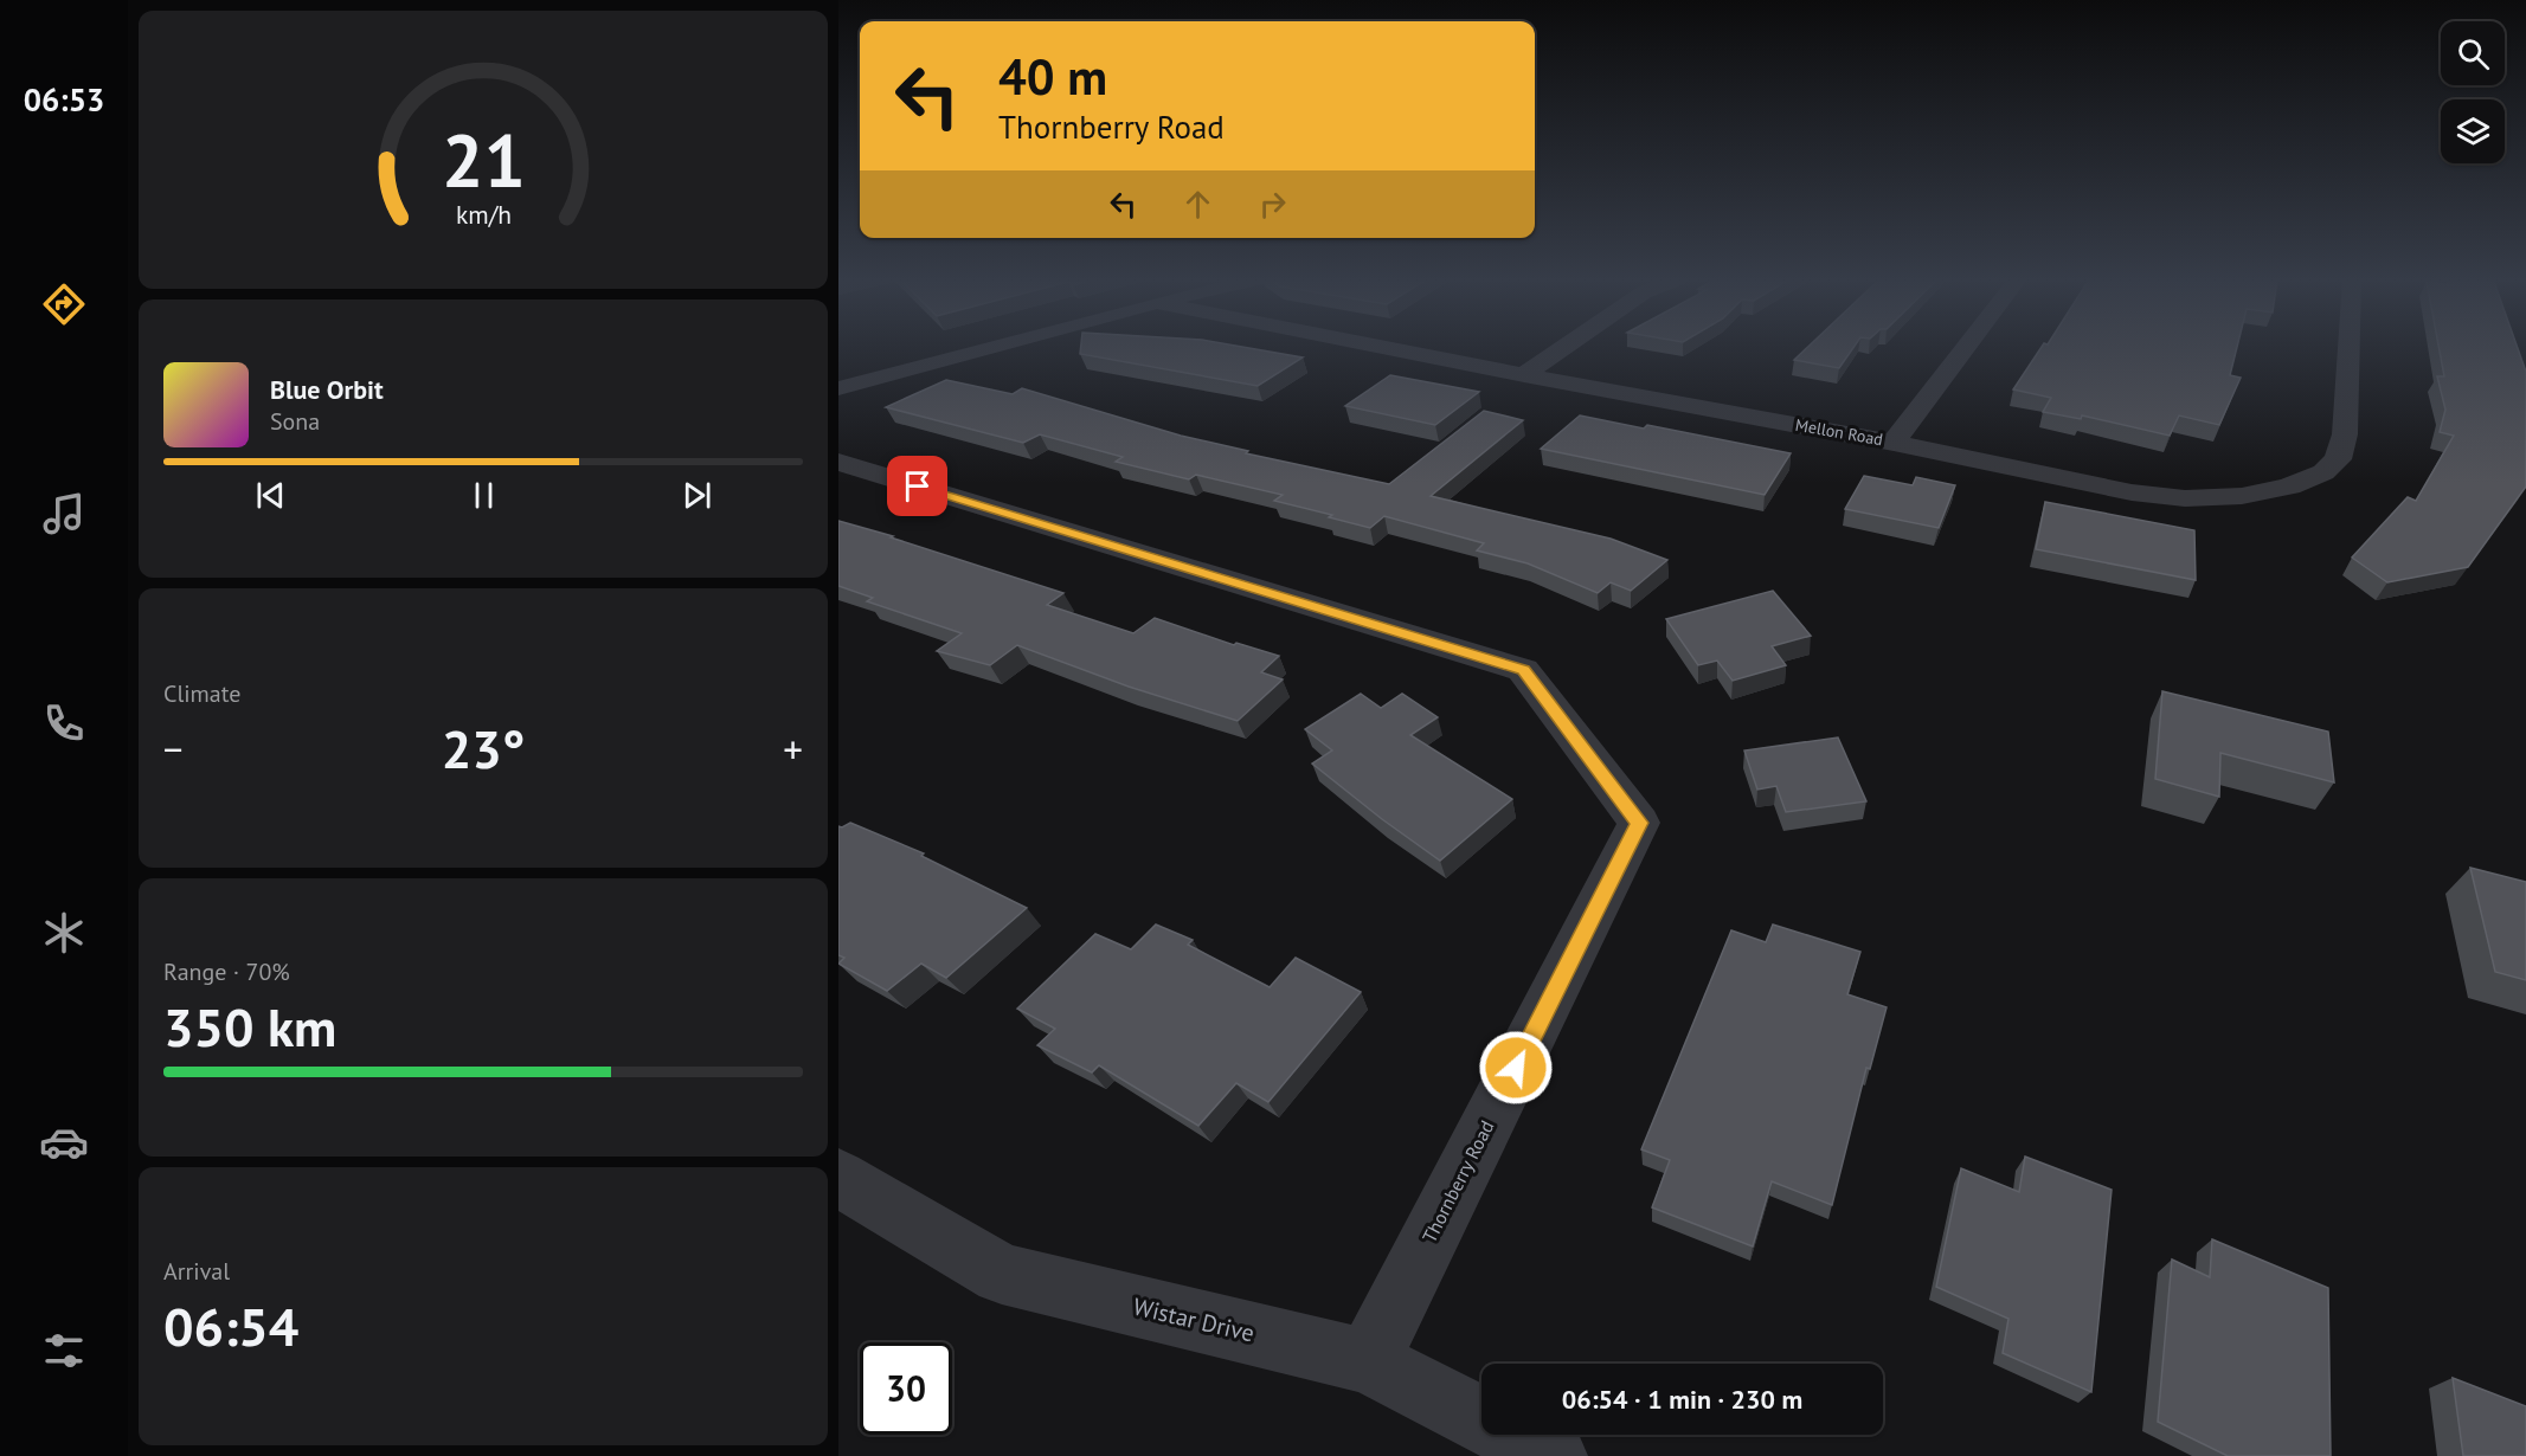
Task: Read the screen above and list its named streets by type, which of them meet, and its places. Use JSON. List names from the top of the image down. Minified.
{"streets":{"street":["Mellon Road","Thornberry Road","Wistar Drive"]},"crossings":[["Thornberry Road","Wistar Drive"]],"page":{"tabs":"06:53","turn":["40 m","Thornberry Road"],"song":["Blue Orbit","Sona"],"tile":["Climate",["Range · 70%","350 km"],["Arrival","06:54"]],"heat":["−","23°","+"],"limit":"30","trip":"06:54 · 1 min · 230 m","gauge":["21","km/h"]}}
